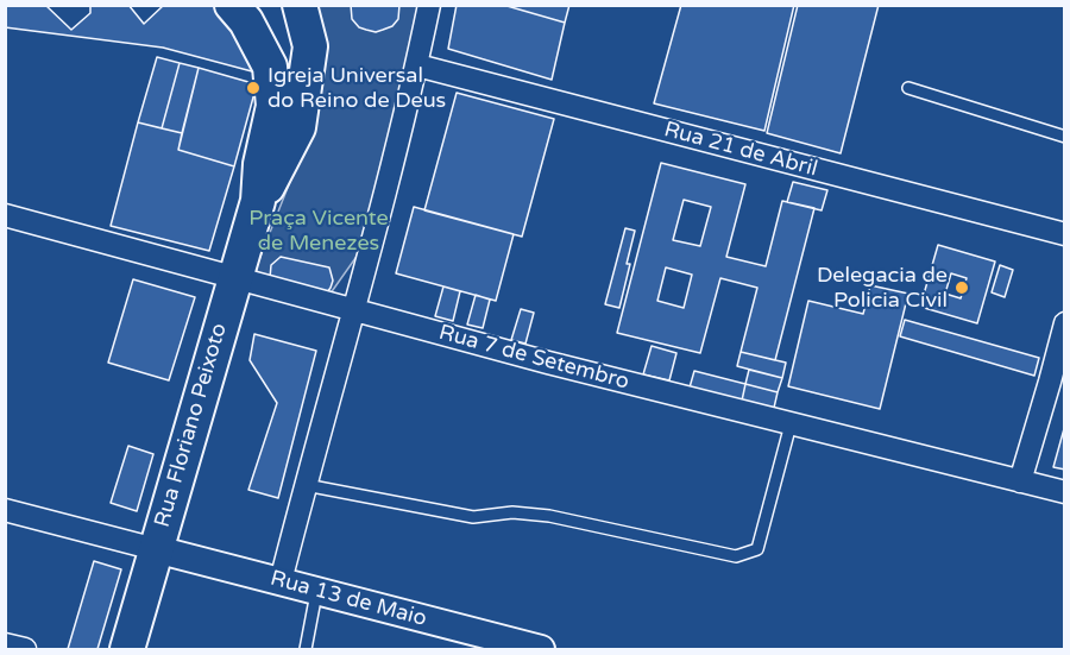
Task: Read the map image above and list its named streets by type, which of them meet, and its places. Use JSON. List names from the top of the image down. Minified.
{"streets":{"highway":["Rua Floriano Peixoto"],"street":["Rua 21 de Abril","Rua 7 de Setembro","Rua 13 de Maio"]},"crossings":[["Rua 7 de Setembro","Rua Floriano Peixoto"],["Rua Floriano Peixoto","Rua 13 de Maio"]],"parks":["Praça Vicente de Menezes"],"places":["Igreja Universal do Reino de Deus","Delegacia de Policia Civil"]}
